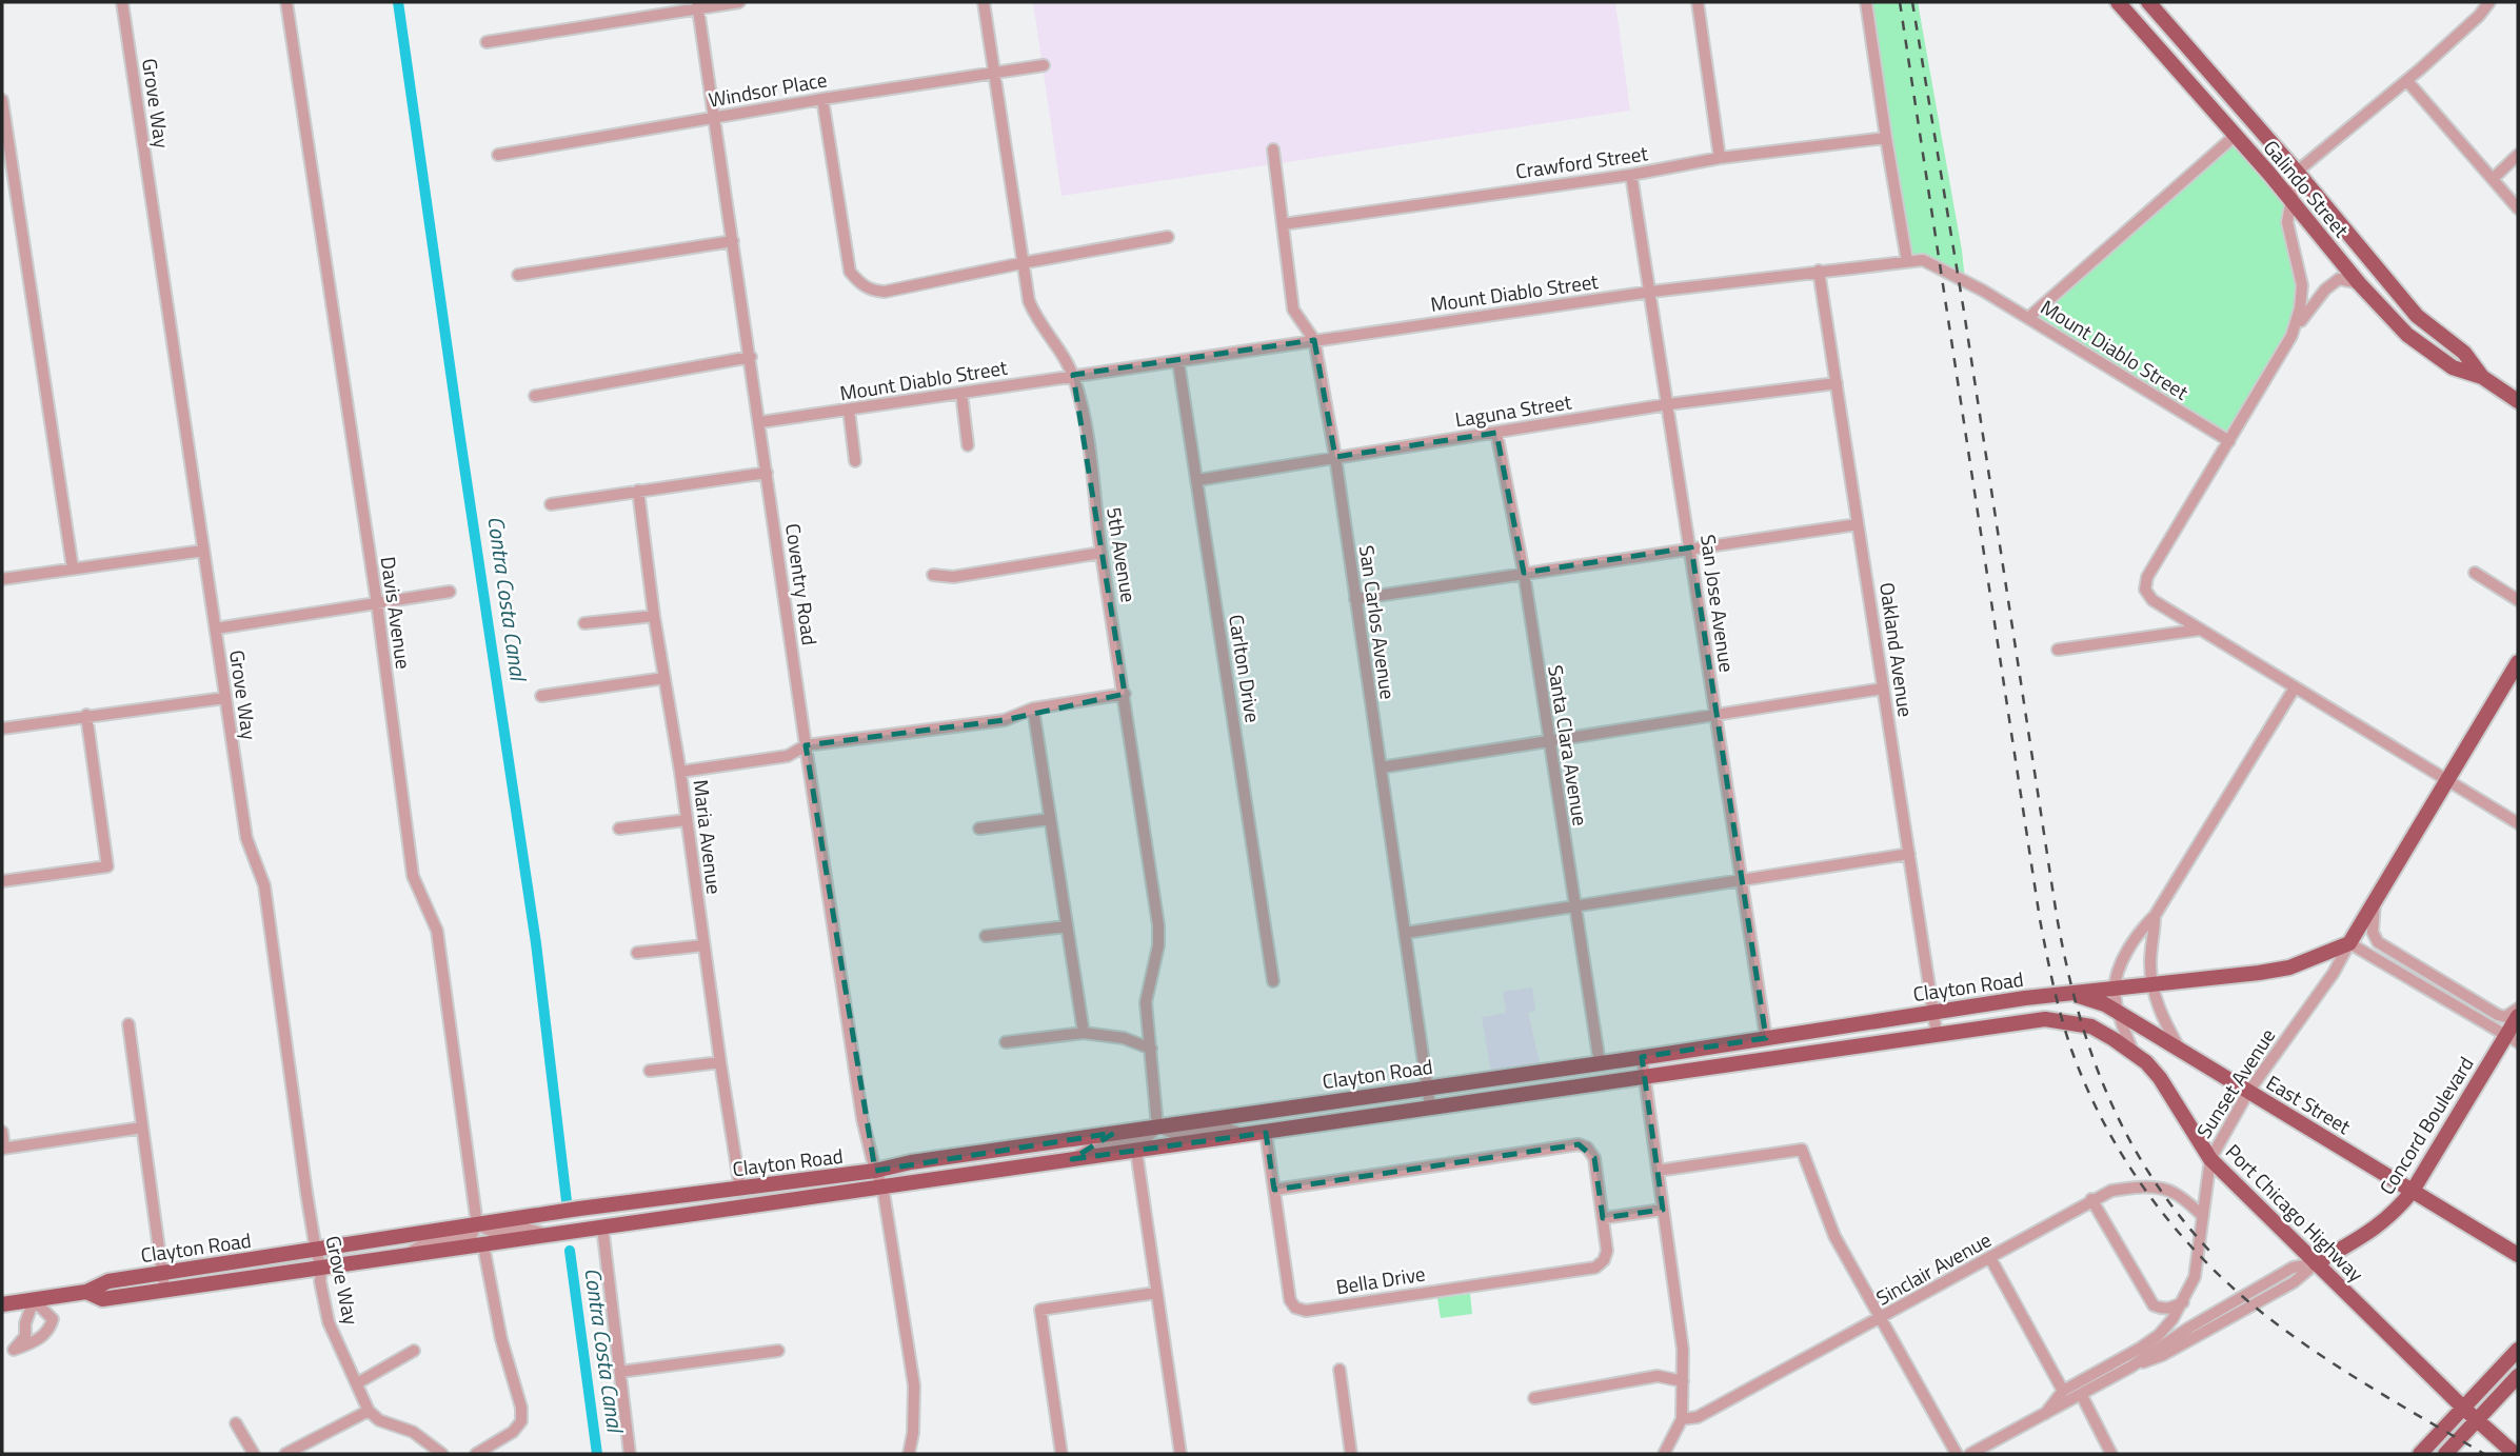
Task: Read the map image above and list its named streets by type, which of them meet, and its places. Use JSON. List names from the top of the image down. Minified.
{"streets":{"main road":["Galindo Street","Clayton Road","East Street","Concord Boulevard","Port Chicago Highway"],"street":["Windsor Place","Grove Way","Crawford Street","Mount Diablo Street","Laguna Street","5th Avenue","Coventry Road","San Jose Avenue","Davis Avenue","San Carlos Avenue","Oakland Avenue","Carlton Drive","Santa Clara Avenue","Maria Avenue","Sunset Avenue","Sinclair Avenue","Bella Drive"]},"crossings":[["Windsor Place","5th Avenue"],["Windsor Place","Coventry Road"],["Grove Way","Clayton Road"],["Crawford Street","San Jose Avenue"],["Crawford Street","San Carlos Avenue"],["Mount Diablo Street","5th Avenue"],["Mount Diablo Street","Coventry Road"],["Mount Diablo Street","San Jose Avenue"],["Mount Diablo Street","San Carlos Avenue"],["Mount Diablo Street","Oakland Avenue"],["Mount Diablo Street","Carlton Drive"],["Laguna Street","San Jose Avenue"],["Laguna Street","San Carlos Avenue"],["Laguna Street","Oakland Avenue"],["Laguna Street","Carlton Drive"],["Laguna Street","Santa Clara Avenue"],["5th Avenue","Clayton Road"],["Coventry Road","Clayton Road"],["San Jose Avenue","Clayton Road"],["Davis Avenue","Clayton Road"],["San Carlos Avenue","Clayton Road"],["Oakland Avenue","Clayton Road"],["Santa Clara Avenue","Clayton Road"],["Maria Avenue","Clayton Road"],["Clayton Road","Sunset Avenue"],["Clayton Road","East Street"],["Clayton Road","Port Chicago Highway"],["Clayton Road","Bella Drive"],["Sunset Avenue","East Street"],["Sunset Avenue","Concord Boulevard"],["Sunset Avenue","Port Chicago Highway"],["Sunset Avenue","Sinclair Avenue"],["East Street","Concord Boulevard"],["Concord Boulevard","Port Chicago Highway"]],"water":["Contra Costa Canal"]}
